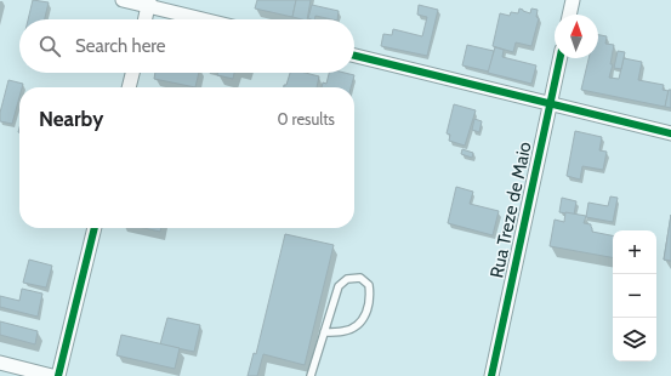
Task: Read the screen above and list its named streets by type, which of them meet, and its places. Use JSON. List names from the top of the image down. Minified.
{"streets":{"street":["Rua Treze de Maio"]},"north":"top","page":{"search":"Search here","heading":["Nearby","0 results"],"map_buttons":["+","−"]}}
